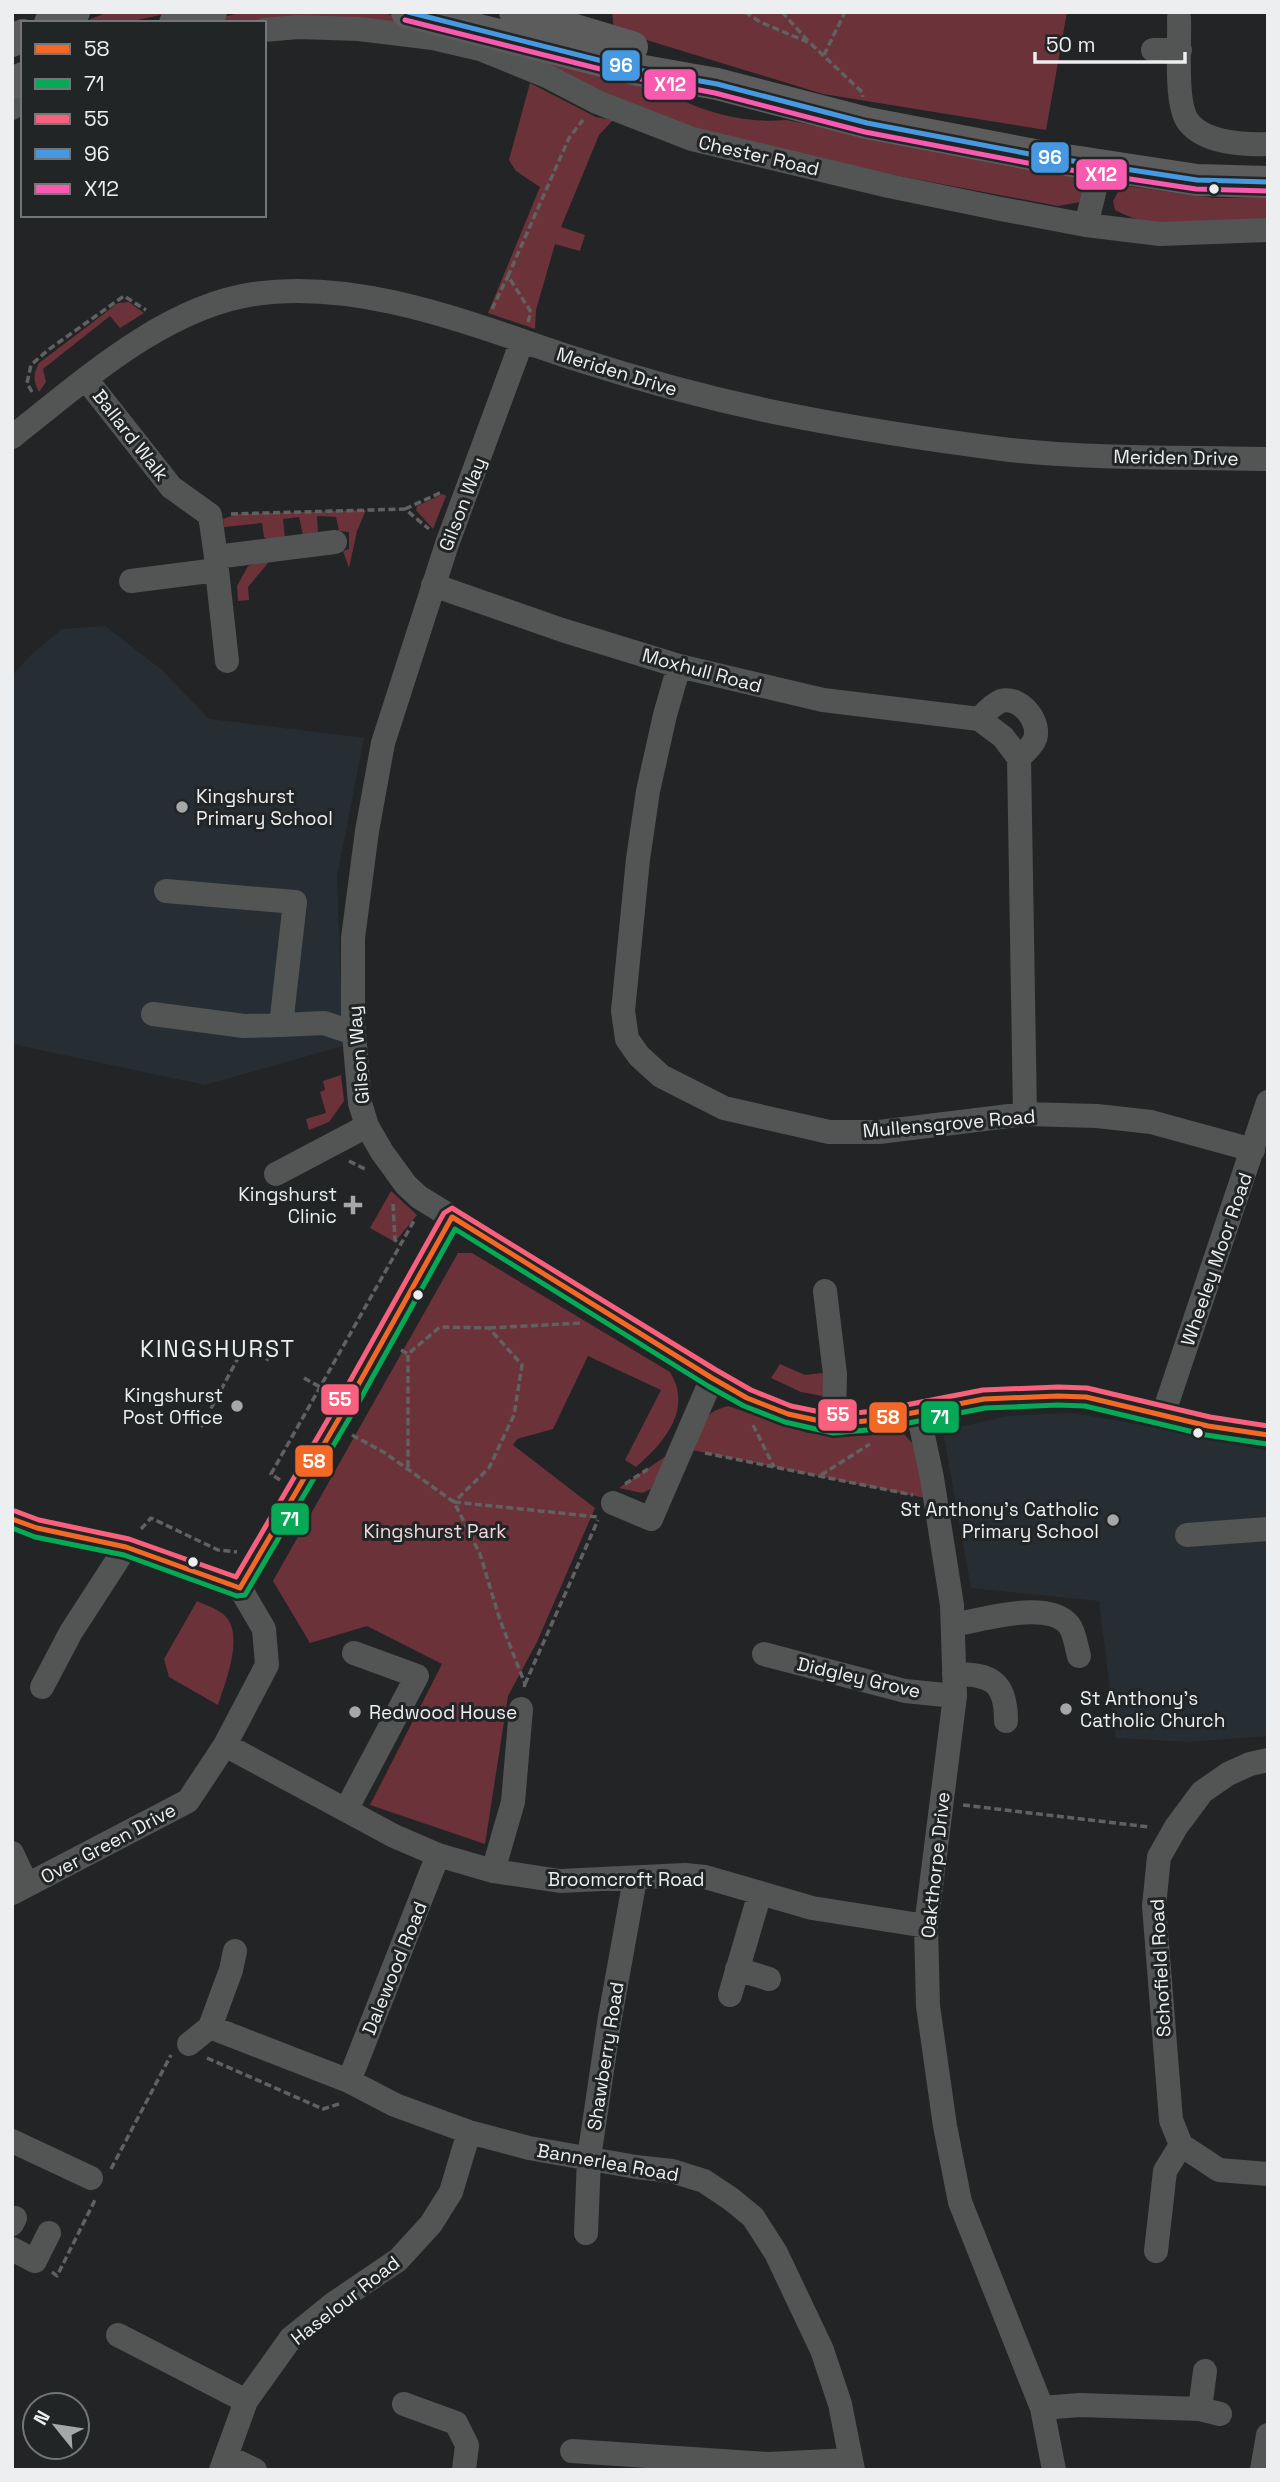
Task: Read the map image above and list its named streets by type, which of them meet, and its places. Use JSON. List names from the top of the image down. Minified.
{"streets":{"street":["Chester Road","Meriden Drive","Ballard Walk","Gilson Way","Moxhull Road","Mullensgrove Road","Wheeley Moor Road","Didgley Grove","Over Green Drive","Oakthorpe Drive","Broomcroft Road","Dalewood Road","Schofield Road","Shawberry Road","Bannerlea Road","Haselour Road"]},"crossings":[["Meriden Drive","Ballard Walk"],["Meriden Drive","Gilson Way"],["Gilson Way","Moxhull Road"],["Gilson Way","Wheeley Moor Road"],["Gilson Way","Oakthorpe Drive"],["Moxhull Road","Mullensgrove Road"],["Mullensgrove Road","Wheeley Moor Road"],["Didgley Grove","Oakthorpe Drive"],["Over Green Drive","Broomcroft Road"],["Oakthorpe Drive","Broomcroft Road"],["Broomcroft Road","Dalewood Road"],["Broomcroft Road","Shawberry Road"],["Dalewood Road","Bannerlea Road"],["Shawberry Road","Bannerlea Road"],["Bannerlea Road","Haselour Road"]],"districts":["KINGSHURST"],"parks":["Kingshurst Park"],"places":{"other":["Kingshurst Primary School","Kingshurst Post Office","St Anthony's Catholic Primary School","St Anthony's Catholic Church","Redwood House"],"health":["Kingshurst Clinic"]},"lines":["transit line 96","transit line X12","transit line 55","transit line 58","transit line 71"],"legend":["58","71","55","96","X12"],"scale_bar":"50 m","north":"top left"}
